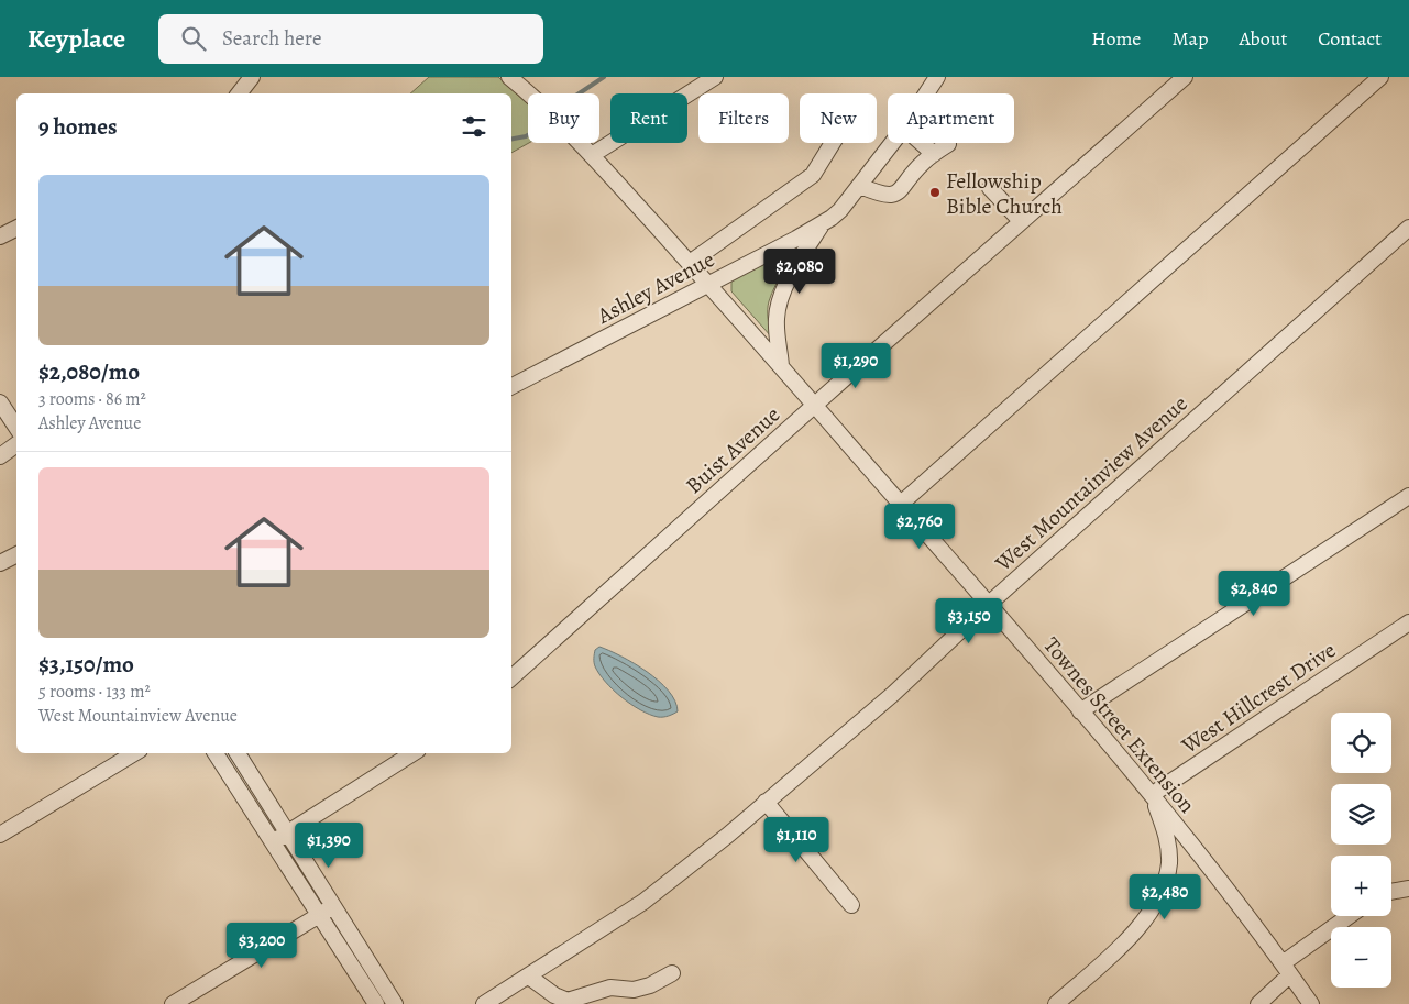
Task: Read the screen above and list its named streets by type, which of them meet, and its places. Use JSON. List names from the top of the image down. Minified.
{"streets":{"street":["Ashley Avenue","Buist Avenue","West Mountainview Avenue","West Hillcrest Drive","Townes Street Extension"]},"crossings":[["Ashley Avenue","Townes Street Extension"],["Buist Avenue","Townes Street Extension"],["West Mountainview Avenue","Townes Street Extension"],["West Hillcrest Drive","Townes Street Extension"]],"places":["Fellowship Bible Church"],"page":{"header":"Keyplace","search":"Search here","nav":["Home","Map","About","Contact"],"chip":["Buy","Rent","Filters","New","Apartment"],"heading":"9 homes","list":[{"name":"$2,080/mo","note":"3 rooms · 86 m² · Ashley Avenue"},{"name":"$3,150/mo","note":"5 rooms · 133 m² · West Mountainview Avenue"}],"price":["$2,080","$1,290","$2,760","$2,840","$3,150","$1,110","$1,390","$2,480","$3,200"],"map_buttons":["+","−"]}}
